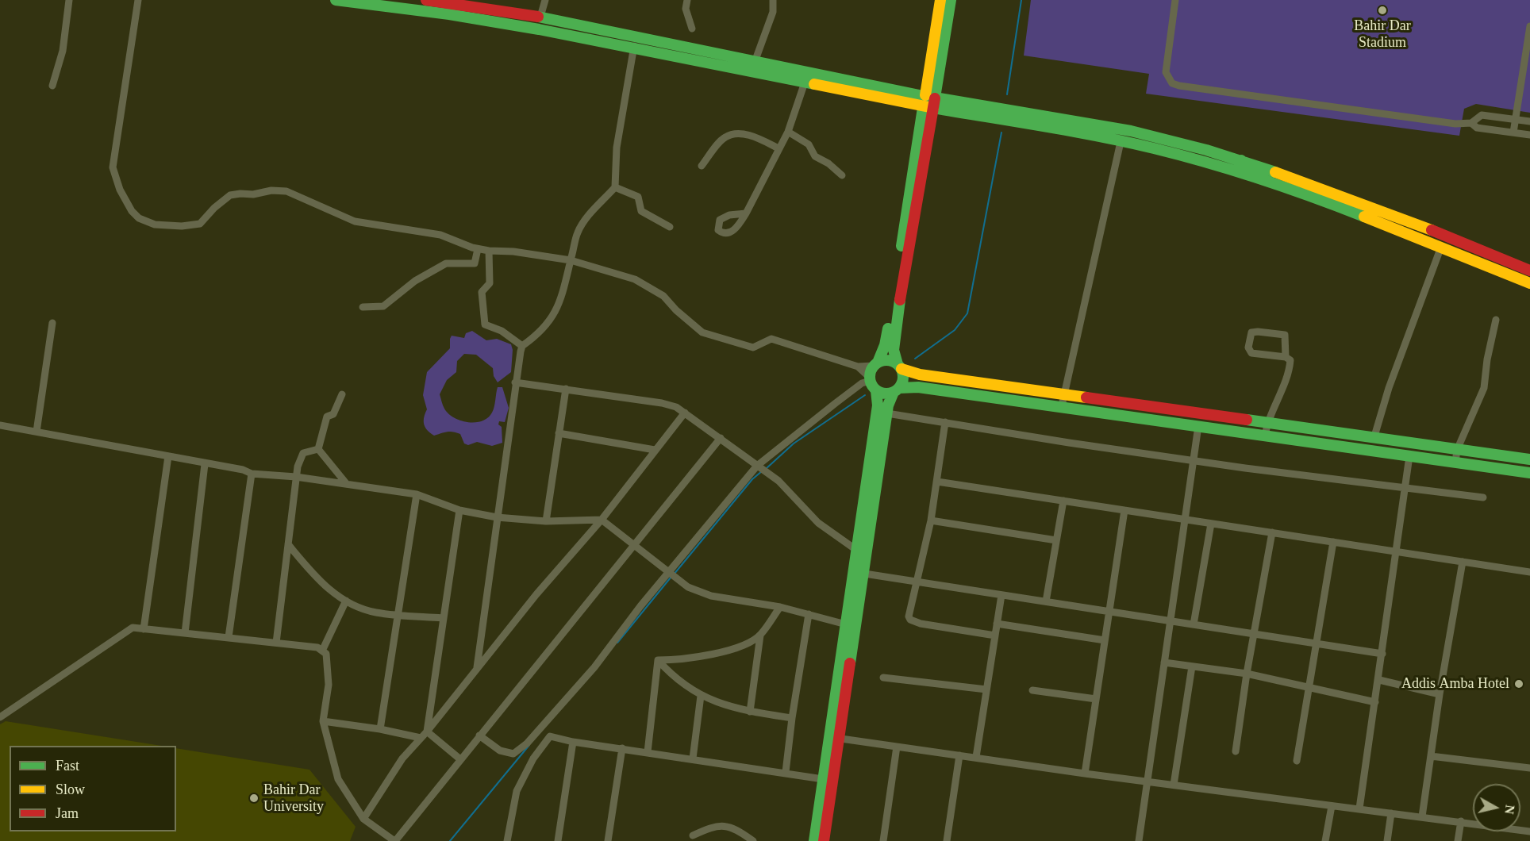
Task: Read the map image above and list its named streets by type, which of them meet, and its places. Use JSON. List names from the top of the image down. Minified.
{"places":["Bahir Dar Stadium","Addis Amba Hotel","Bahir Dar University"],"legend":["Fast","Slow","Jam"],"north":"right"}
